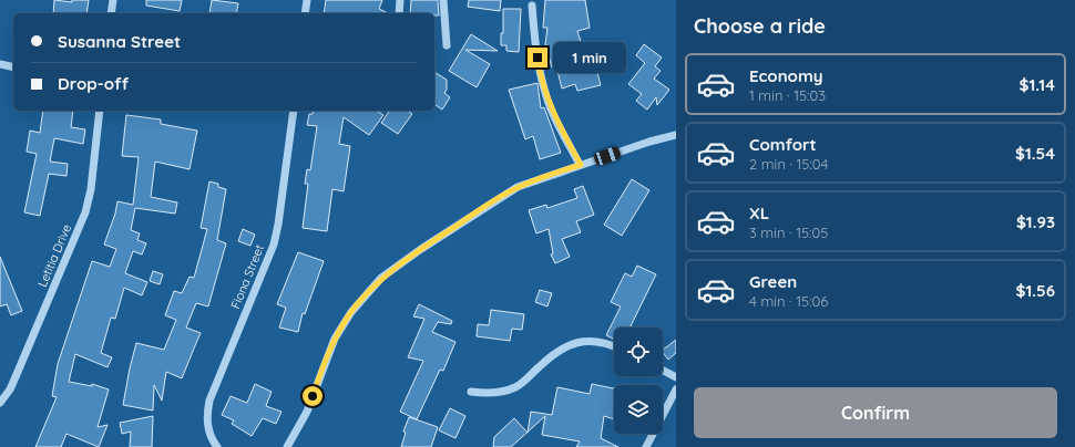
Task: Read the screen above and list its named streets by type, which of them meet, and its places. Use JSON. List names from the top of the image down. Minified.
{"streets":{"street":["Letitia Drive","Fiona Street"]},"page":{"heading":"Choose a ride","banner":["Susanna Street","Drop-off"],"bubble":"1 min","list":[{"name":"Economy","note":"1 min · 15:03","value":"$1.14"},{"name":"Comfort","note":"2 min · 15:04","value":"$1.54"},{"name":"XL","note":"3 min · 15:05","value":"$1.93"},{"name":"Green","note":"4 min · 15:06","value":"$1.56"}],"buttons":"Confirm"}}
